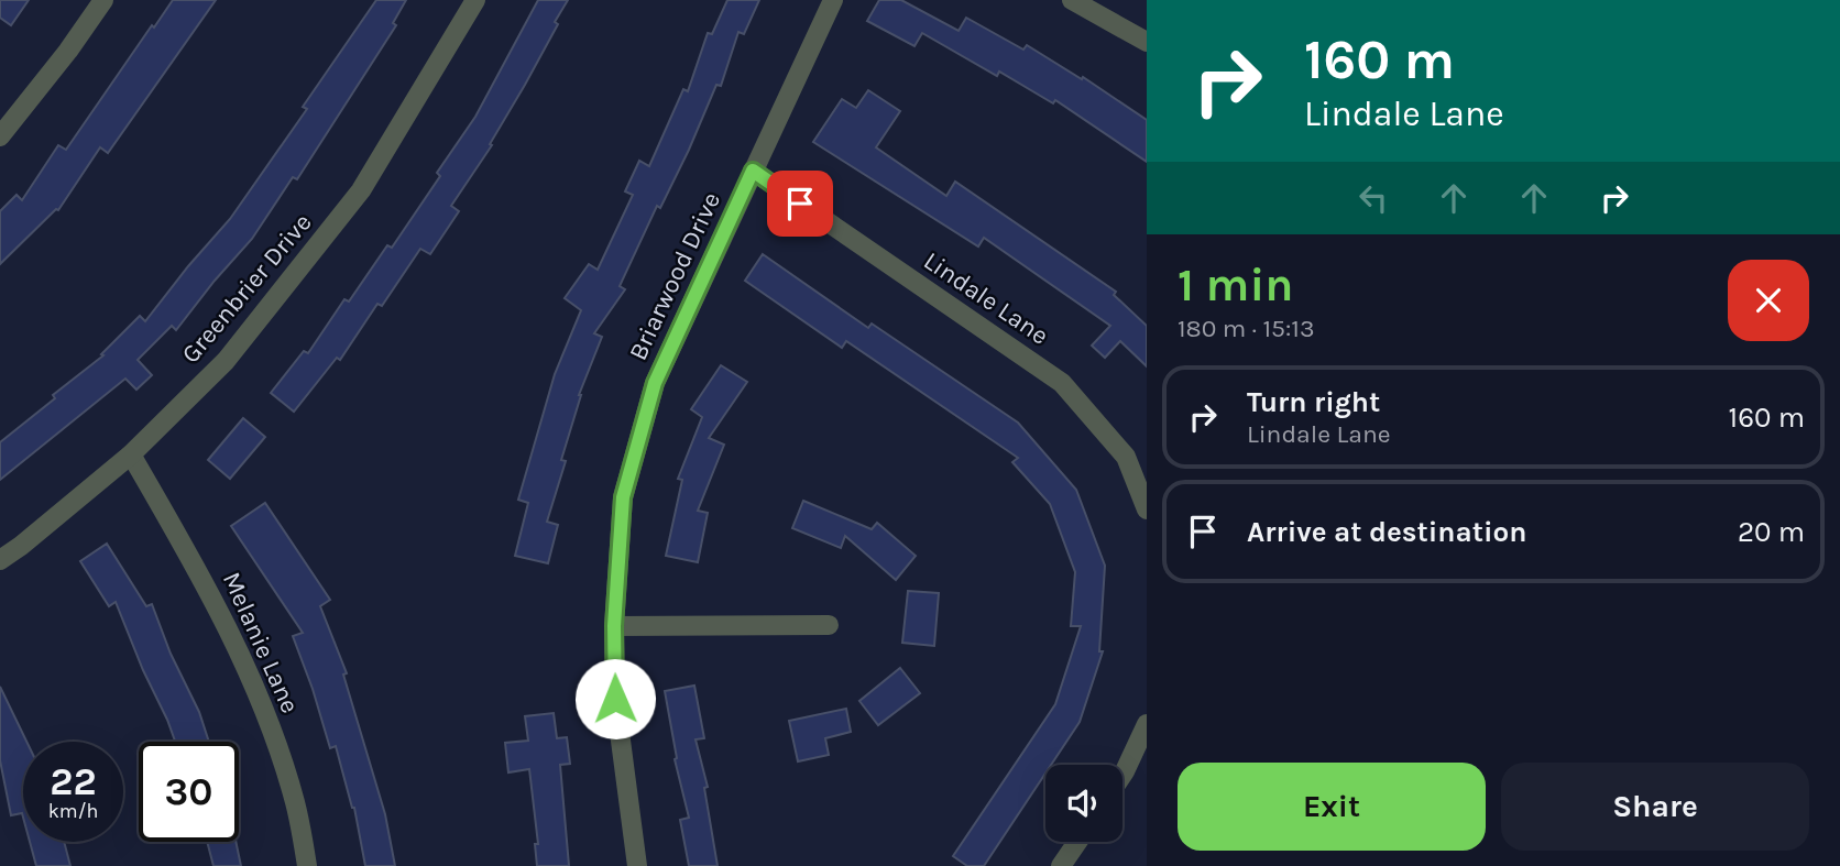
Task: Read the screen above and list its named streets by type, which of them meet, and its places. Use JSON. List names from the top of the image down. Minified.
{"streets":{"street":["Briarwood Drive","Greenbrier Drive","Lindale Lane","Melanie Lane"]},"crossings":[["Briarwood Drive","Lindale Lane"],["Greenbrier Drive","Melanie Lane"]],"page":{"turn":["160 m","Lindale Lane"],"heading":["1 min","180 m · 15:13"],"list":[{"name":"Turn right","note":"Lindale Lane","value":"160 m"},{"name":"Arrive at destination","value":"20 m"}],"speed":"22 km/h","limit":"30","buttons":["Exit","Share"]}}
